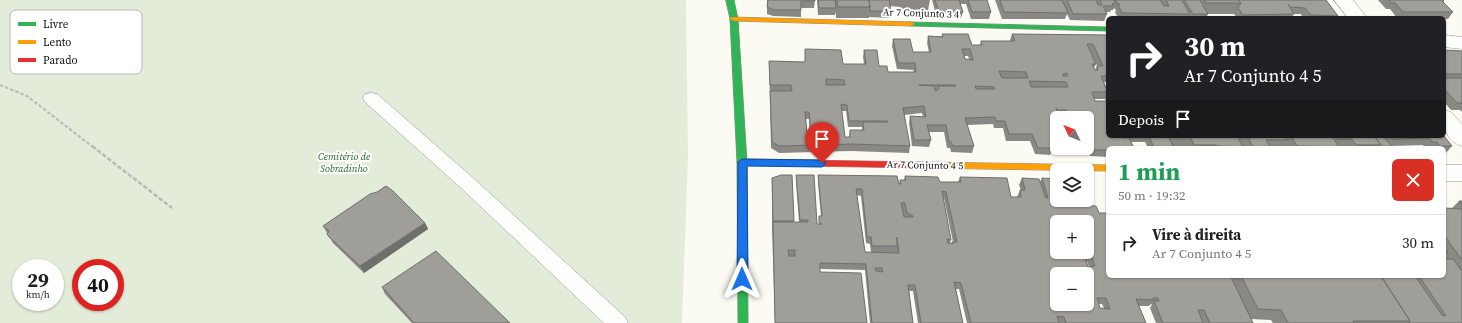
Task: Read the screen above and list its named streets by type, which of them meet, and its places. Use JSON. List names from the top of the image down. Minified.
{"streets":{"street":["Ar 7 Conjunto 3 4","Ar 7 Conjunto 4 5"]},"parks":["Cemitério de Sobradinho"],"legend":["Livre","Lento","Parado"],"north":"top left","page":{"turn":["30 m","Ar 7 Conjunto 4 5"],"then":"Depois","map_buttons":["+","−"],"heading":["1 min","50 m · 19:32"],"list":[{"name":"Vire à direita","note":"Ar 7 Conjunto 4 5","value":"30 m"}],"speed":"29 km/h","limit":"40"}}
